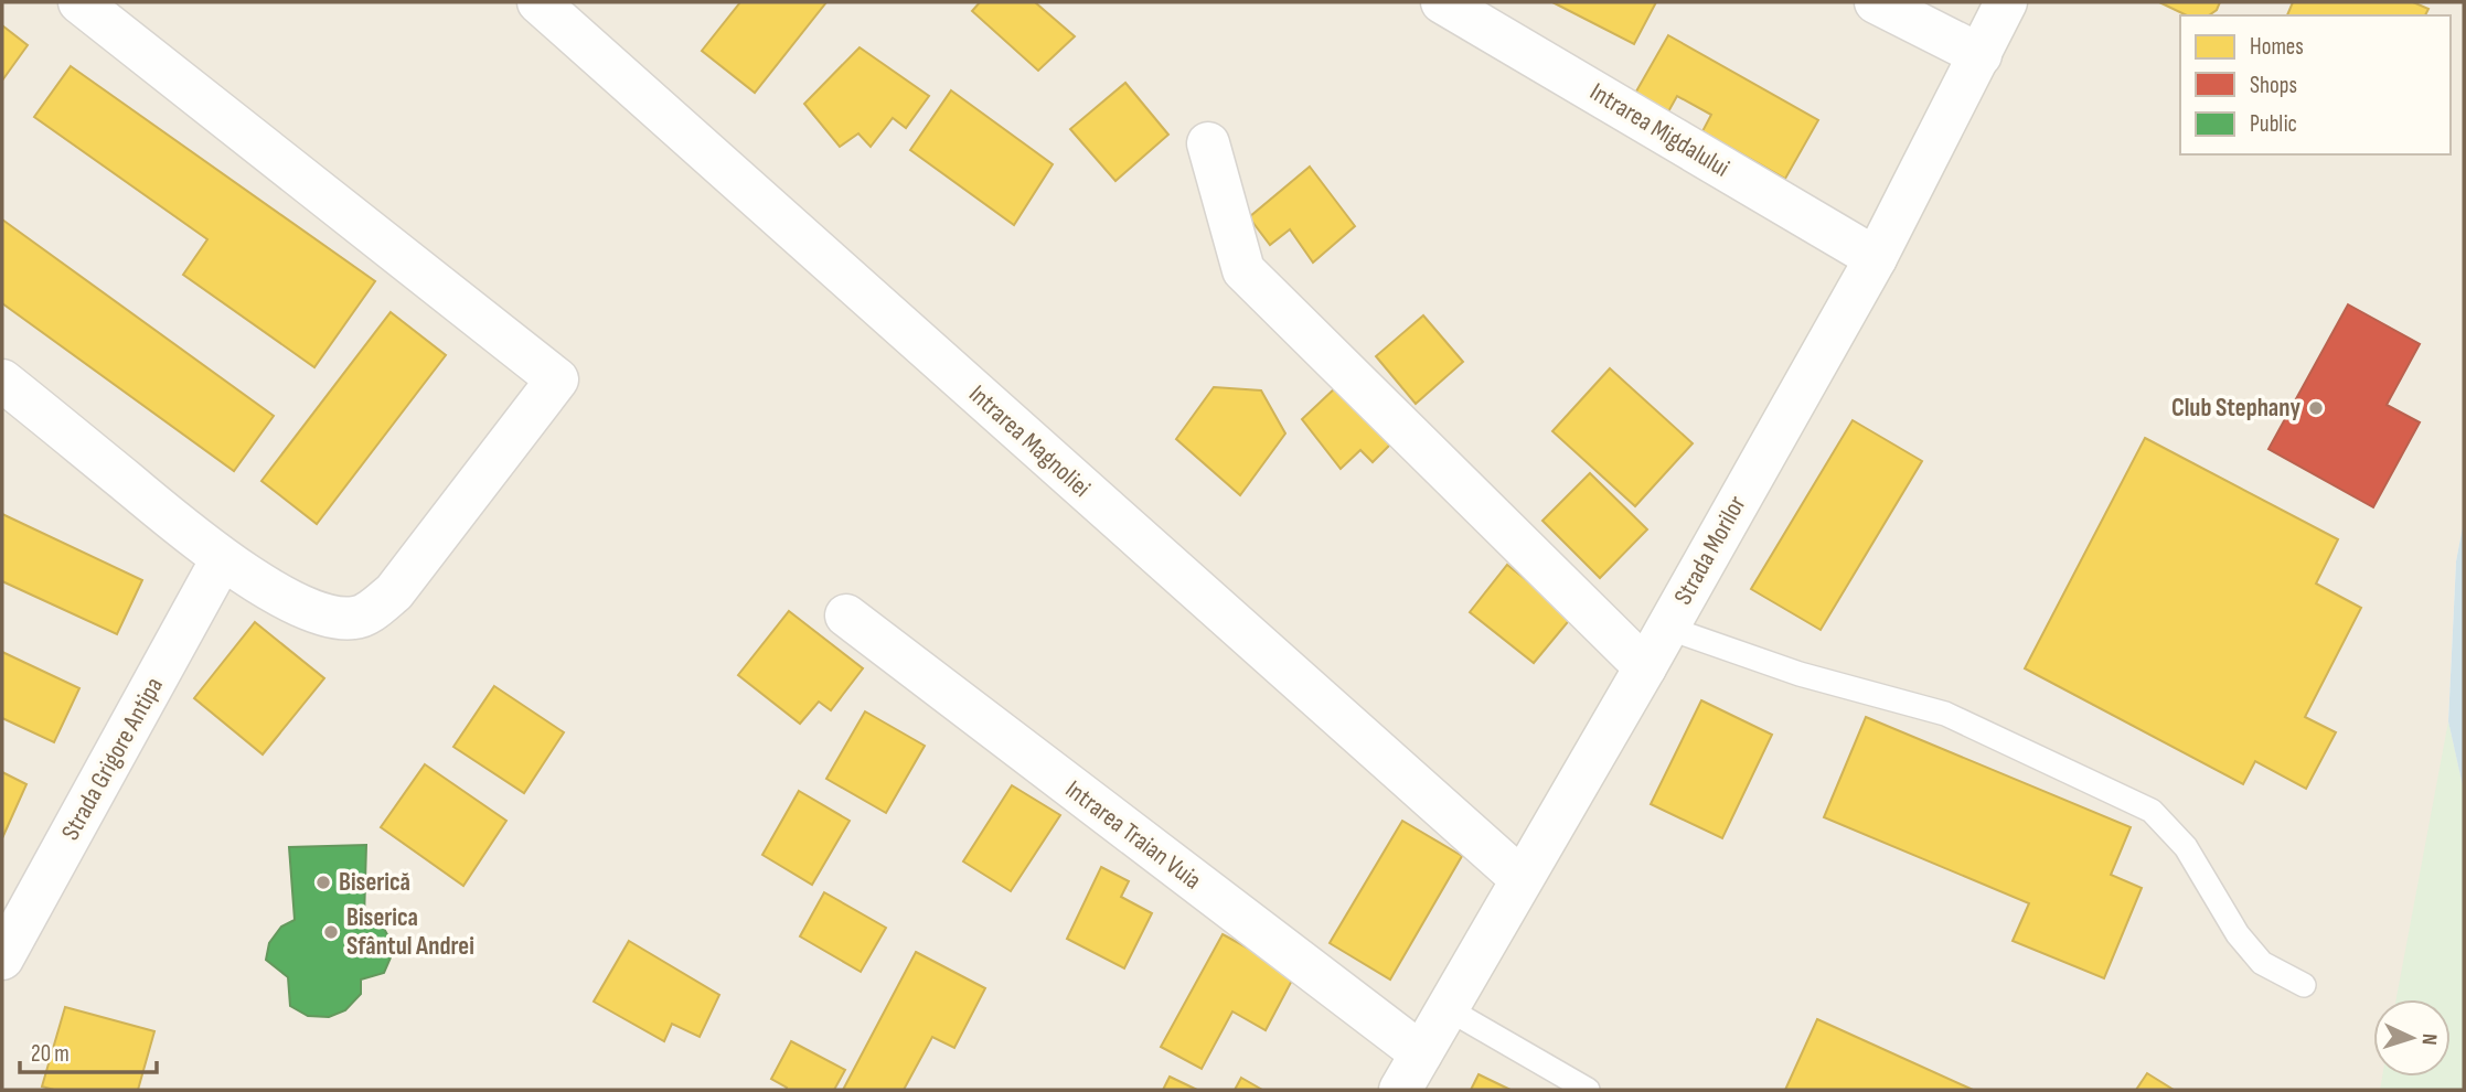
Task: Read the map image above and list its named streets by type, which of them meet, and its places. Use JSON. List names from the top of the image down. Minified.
{"streets":{"street":["Intrarea Migdalului","Intrarea Magnoliei","Strada Morilor","Strada Grigore Antipa","Intrarea Traian Vuia"]},"crossings":[["Intrarea Migdalului","Strada Morilor"],["Intrarea Magnoliei","Strada Morilor"],["Strada Morilor","Intrarea Traian Vuia"]],"places":["Club Stephany","Biserică","Biserica Sfântul Andrei"],"legend":["Homes","Shops","Public"],"scale_bar":"20 m","north":"right"}
